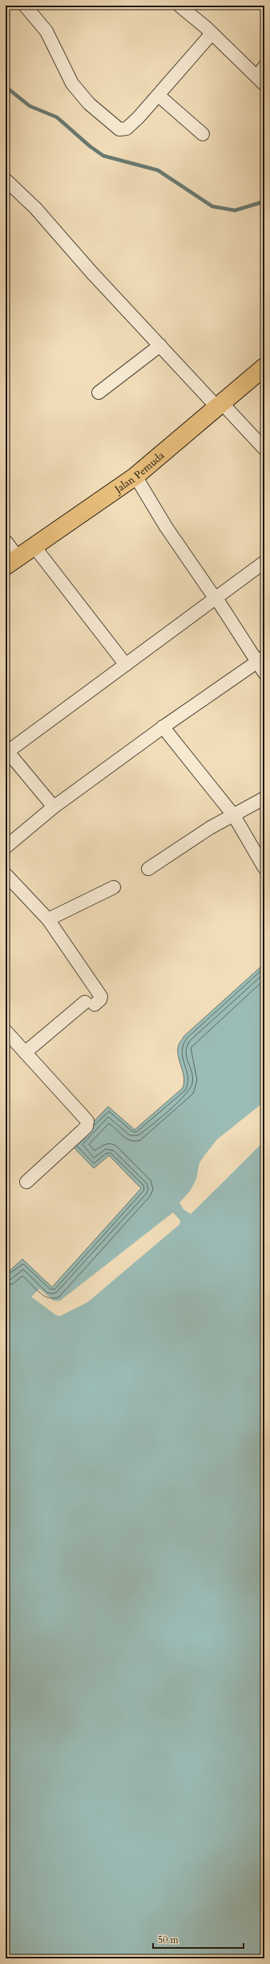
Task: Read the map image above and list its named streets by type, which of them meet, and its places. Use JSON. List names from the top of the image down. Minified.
{"streets":{"highway":["Jalan Pemuda"]},"scale_bar":"50 m"}
